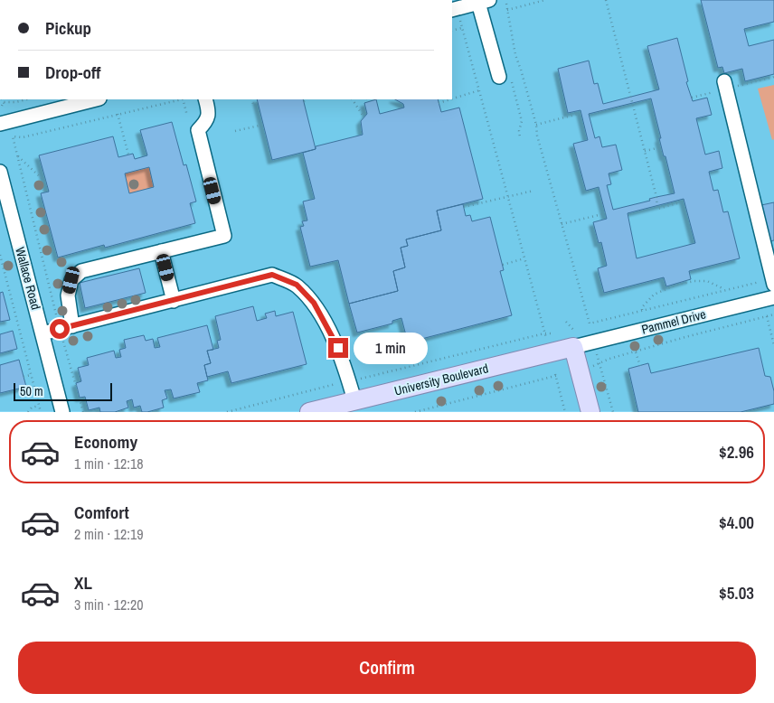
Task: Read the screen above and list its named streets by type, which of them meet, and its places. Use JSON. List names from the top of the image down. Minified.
{"streets":{"main road":["University Boulevard"],"street":["Wallace Road","Pammel Drive"]},"crossings":[["Pammel Drive","University Boulevard"]],"scale_bar":"50 m","page":{"banner":["Pickup","Drop-off"],"bubble":"1 min","scale":"50 m","list":[{"name":"Economy","note":"1 min · 12:18","value":"$2.96"},{"name":"Comfort","note":"2 min · 12:19","value":"$4.00"},{"name":"XL","note":"3 min · 12:20","value":"$5.03"}],"buttons":"Confirm"}}
